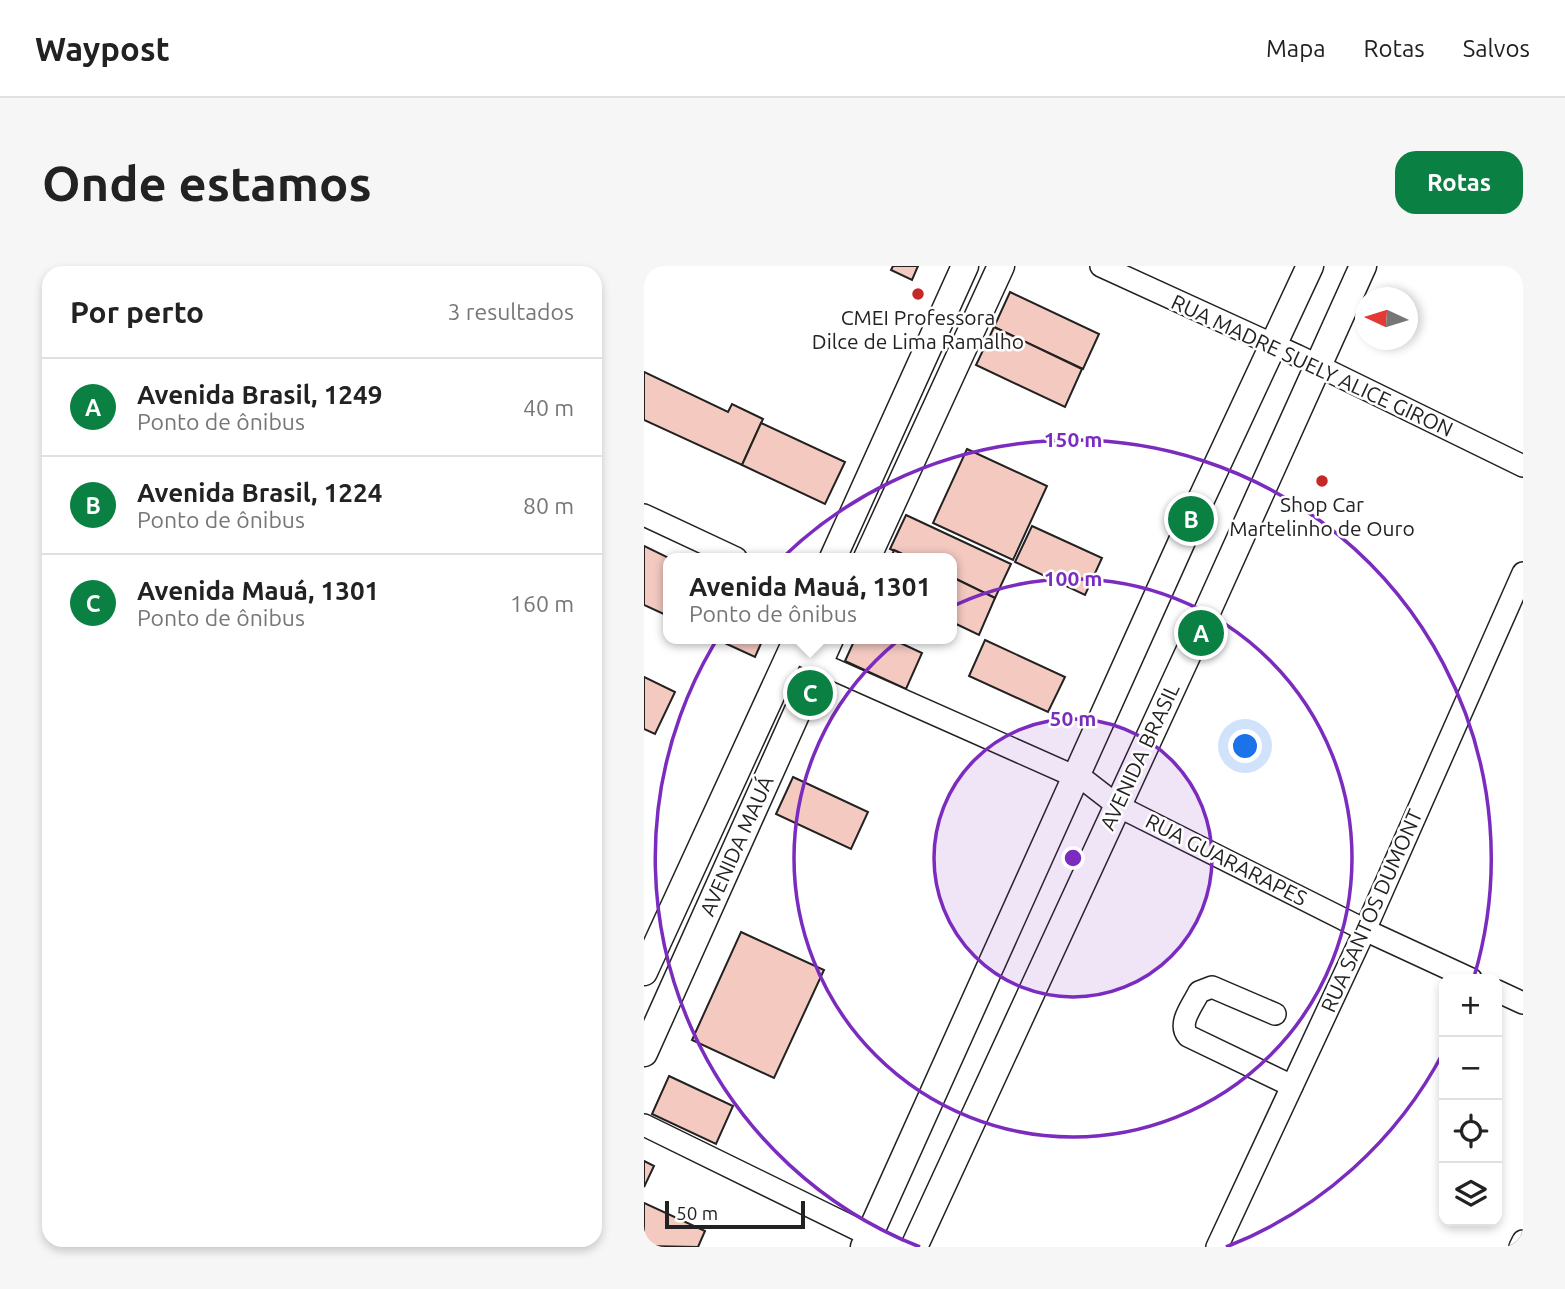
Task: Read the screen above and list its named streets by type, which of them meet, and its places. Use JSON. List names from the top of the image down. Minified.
{"streets":{"main road":["AVENIDA BRASIL","AVENIDA MAUÁ"],"street":["RUA MADRE SUELY ALICE GIRON","RUA GUARARAPES","RUA SANTOS DUMONT"]},"crossings":[["RUA MADRE SUELY ALICE GIRON","AVENIDA BRASIL"],["AVENIDA BRASIL","RUA GUARARAPES"],["AVENIDA MAUÁ","RUA GUARARAPES"],["RUA GUARARAPES","RUA SANTOS DUMONT"]],"places":["CMEI Professora Dilce de Lima Ramalho","Shop Car Martelinho de Ouro"],"scale_bar":"50 m","north":"left","page":{"header":"Waypost","nav":["Mapa","Rotas","Salvos"],"buttons":"Rotas","title":"Onde estamos","heading":["Por perto","3 resultados"],"list":[{"mark":"A","name":"Avenida Brasil, 1249","note":"Ponto de ônibus","value":"40 m"},{"mark":"B","name":"Avenida Brasil, 1224","note":"Ponto de ônibus","value":"80 m"},{"mark":"C","name":"Avenida Mauá, 1301","note":"Ponto de ônibus","value":"160 m"}],"pins":["B","A","C"],"popup":["Avenida Mauá, 1301","Ponto de ônibus"],"map_buttons":["+","−"],"scale":"50 m"},"rings":["150 m","100 m","50 m"]}
